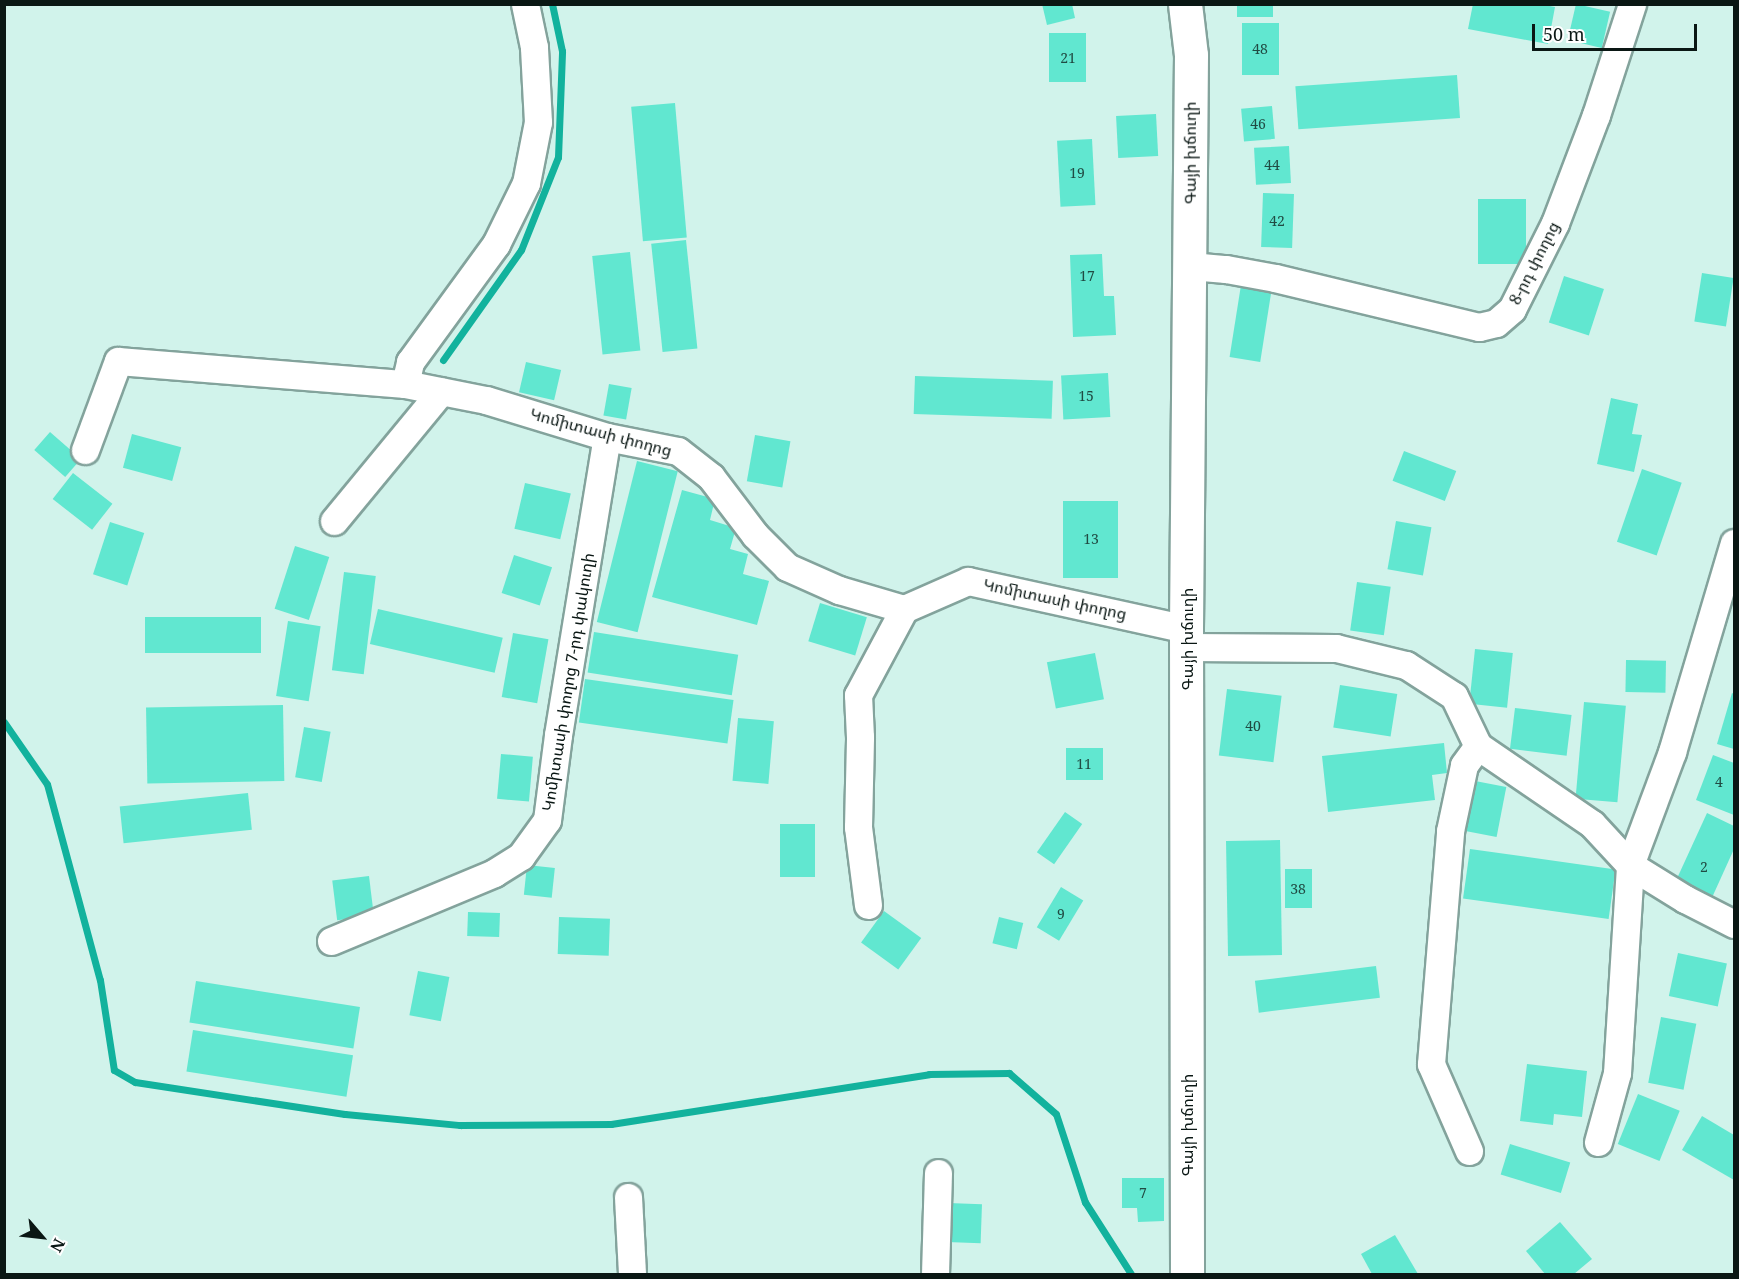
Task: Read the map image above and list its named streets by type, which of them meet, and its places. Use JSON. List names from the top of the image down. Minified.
{"streets":{"main road":["Գայի խճուղի"],"street":["8-րդ փողոց","Կոմիտասի փողոց","Կոմիտասի փողոց 7-րդ փակուղի"]},"crossings":[["Գայի խճուղի","8-րդ փողոց"],["Գայի խճուղի","Կոմիտասի փողոց"],["Կոմիտասի փողոց","Կոմիտասի փողոց 7-րդ փակուղի"]],"house_numbers":["48","21","46","44","19","42","17","15","13","40","11","4","2","38","9","7"],"scale_bar":"50 m","north":"bottom right"}
